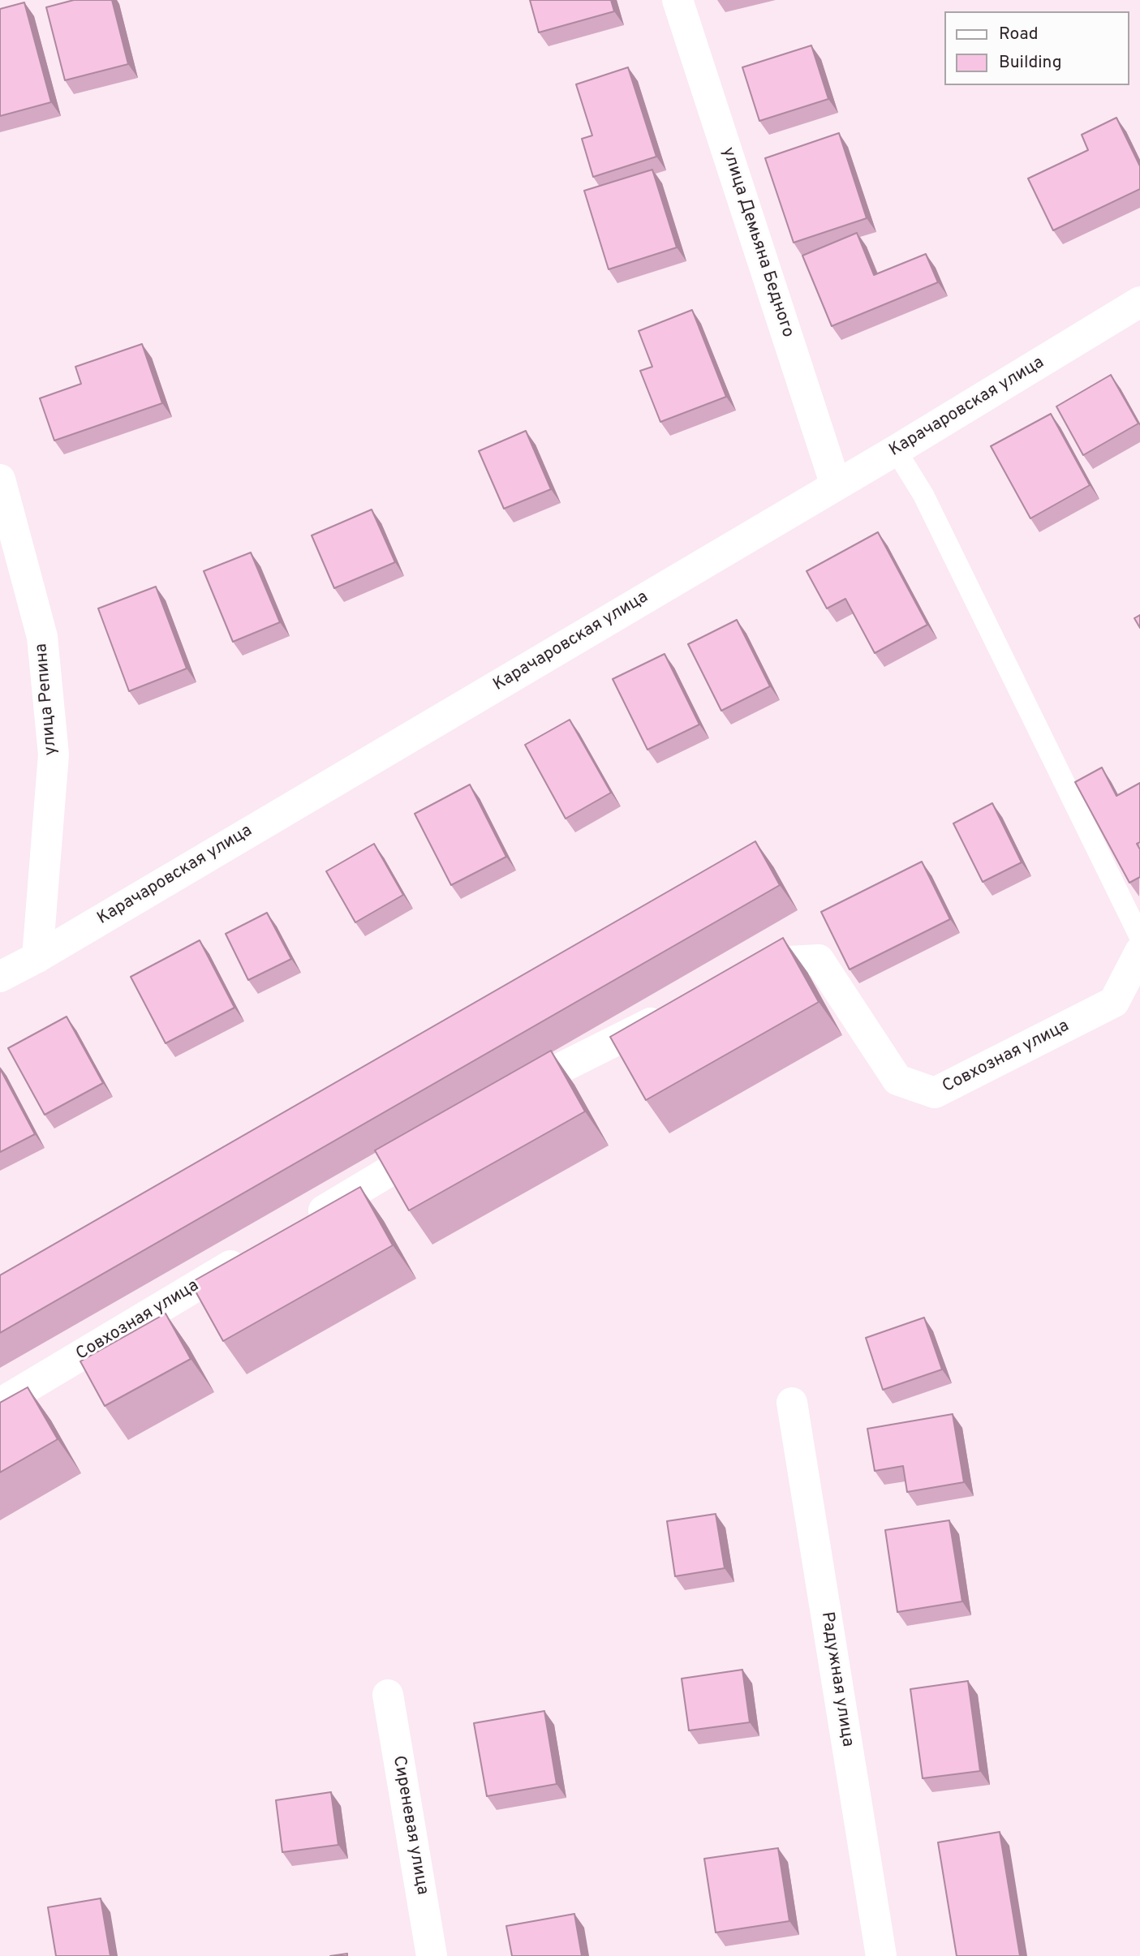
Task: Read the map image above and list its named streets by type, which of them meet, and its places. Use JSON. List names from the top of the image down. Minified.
{"streets":{"street":["улица Демьяна Бедного","Карачаровская улица","улица Репина","Совхозная улица","Радужная улица","Сиреневая улица"]},"crossings":[["улица Демьяна Бедного","Карачаровская улица"],["Карачаровская улица","улица Репина"]],"legend":["Road","Building"]}
